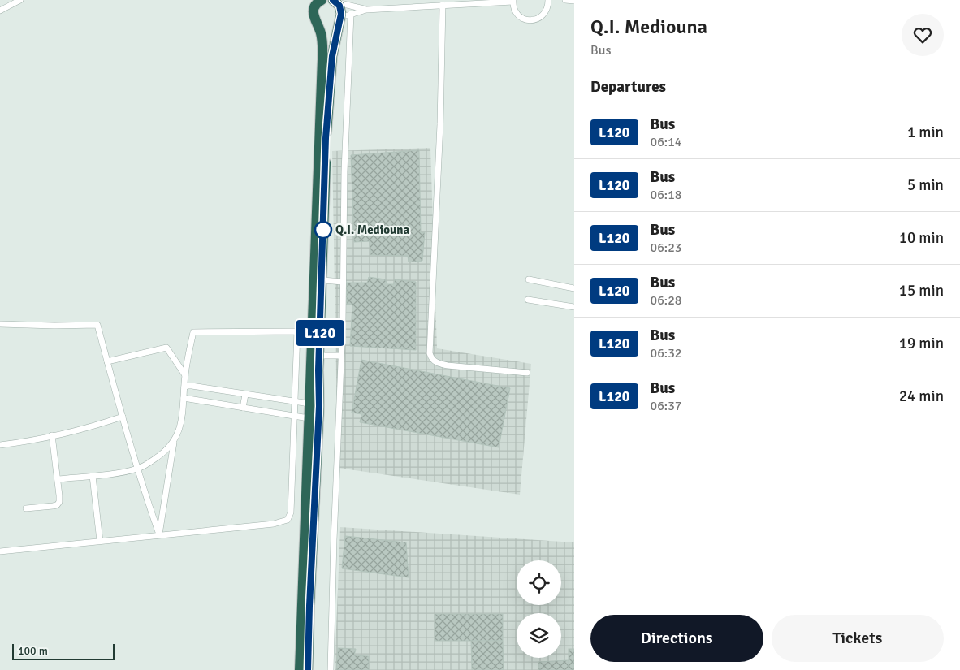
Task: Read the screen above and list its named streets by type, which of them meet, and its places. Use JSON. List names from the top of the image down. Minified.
{"places":["Q.I. Mediouna"],"lines":["bus line L120"],"scale_bar":"100 m","page":{"on_map":"L120","heading":[["Q.I. Mediouna","Bus"],"Departures"],"list":[{"mark":"L120","name":"Bus","note":"06:14","value":"1 min"},{"mark":"L120","name":"Bus","note":"06:18","value":"5 min"},{"mark":"L120","name":"Bus","note":"06:23","value":"10 min"},{"mark":"L120","name":"Bus","note":"06:28","value":"15 min"},{"mark":"L120","name":"Bus","note":"06:32","value":"19 min"},{"mark":"L120","name":"Bus","note":"06:37","value":"24 min"}],"buttons":["Directions","Tickets"],"scale":"100 m"}}
